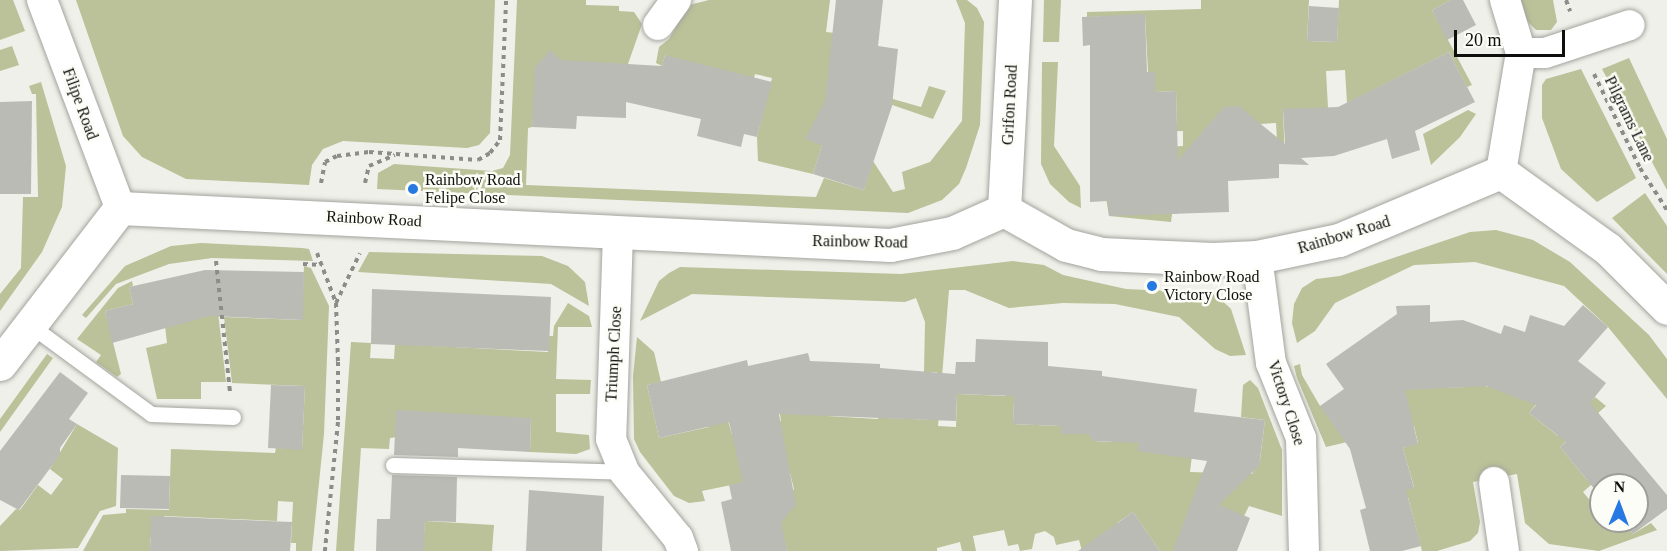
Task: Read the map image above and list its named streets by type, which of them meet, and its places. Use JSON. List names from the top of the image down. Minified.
{"streets":{"street":["Filipe Road","Grifon Road","Rainbow Road","Triumph Close","Victory Close"],"path":["Pilgrams Lane"]},"crossings":[["Filipe Road","Rainbow Road"],["Grifon Road","Rainbow Road"],["Rainbow Road","Triumph Close"],["Rainbow Road","Victory Close"]],"places":["Rainbow Road Felipe Close","Rainbow Road Victory Close"],"scale_bar":"20 m","north":"top"}
